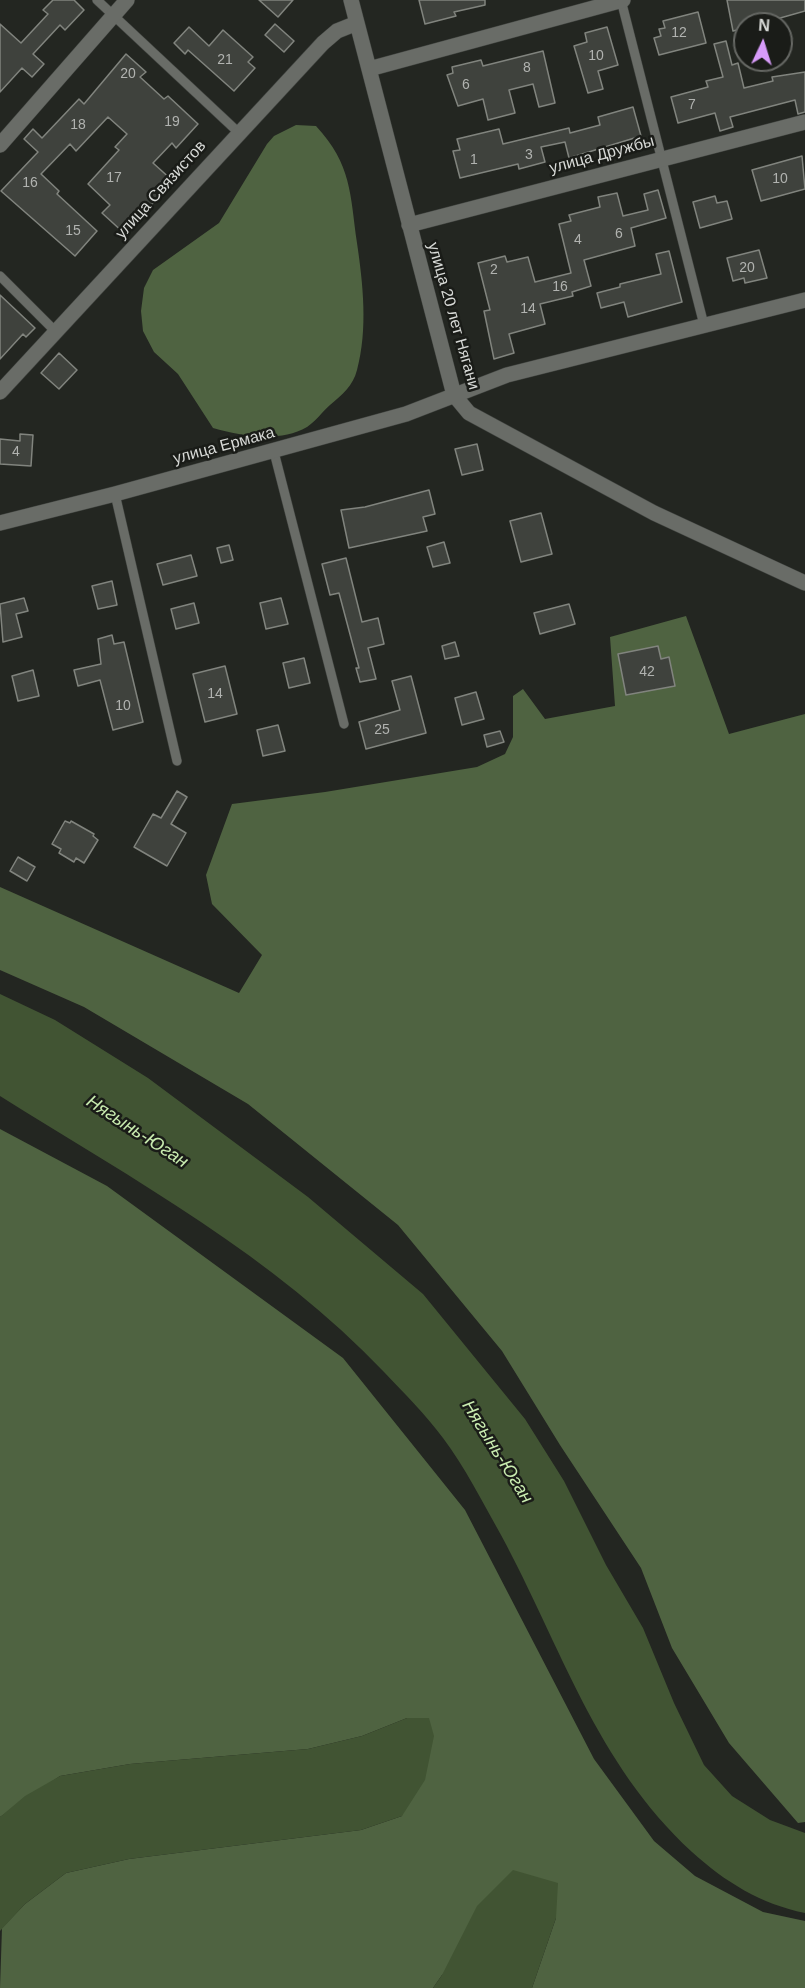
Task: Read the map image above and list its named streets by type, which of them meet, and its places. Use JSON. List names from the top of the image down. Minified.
{"streets":{"street":["улица Дружбы","улица Связистов","улица 20 лет Нягани","улица Ермака"]},"crossings":[["улица Дружбы","улица 20 лет Нягани"],["улица Связистов","улица 20 лет Нягани"],["улица 20 лет Нягани","улица Ермака"]],"water":["Нягынь-Юган"],"house_numbers":["12","10","21","8","20","6","7","19","18","3","1","17","10","16","15","6","4","20","2","16","14","4","42","14","10","25"],"north":"top"}
